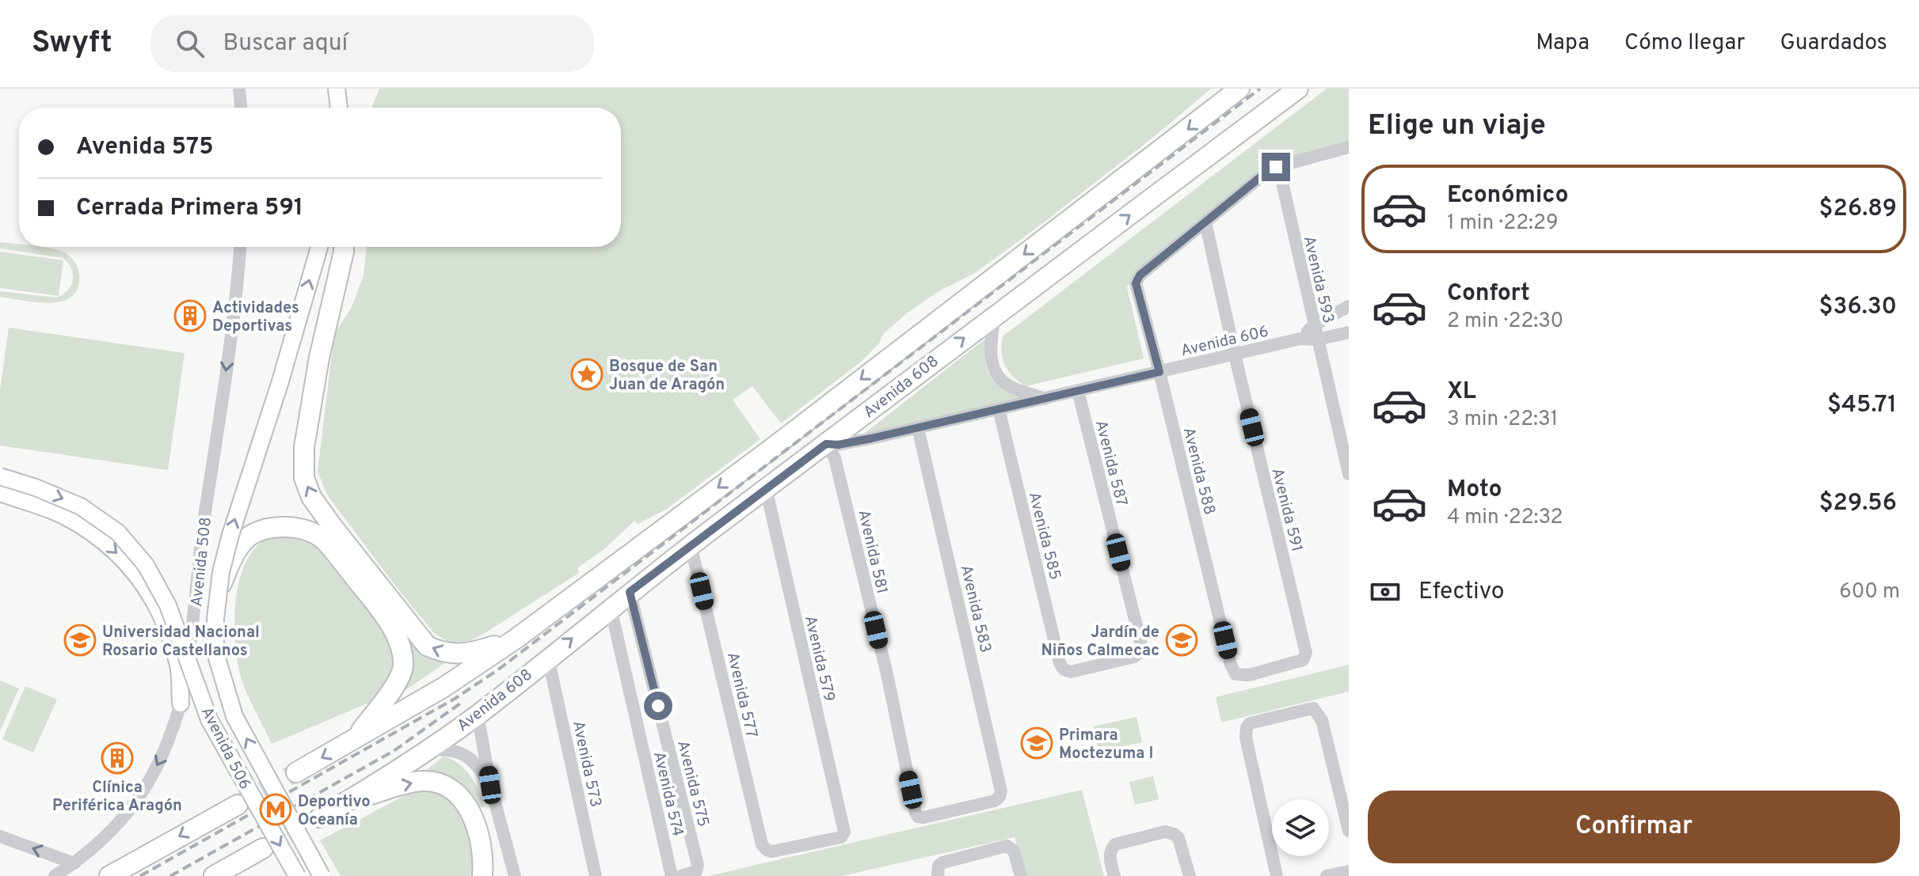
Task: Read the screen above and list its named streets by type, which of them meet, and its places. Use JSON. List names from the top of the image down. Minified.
{"streets":{"highway":["Avenida 608"],"main road":["Avenida 508","Avenida 506"],"street":["Avenida 593","Avenida 606","Avenida 587","Avenida 588","Avenida 591","Avenida 585","Avenida 581","Avenida 583","Avenida 579","Avenida 577","Avenida 573","Avenida 575","Avenida 574"]},"crossings":[["Avenida 593","Avenida 606"],["Avenida 606","Avenida 608"],["Avenida 606","Avenida 587"],["Avenida 606","Avenida 588"],["Avenida 606","Avenida 591"],["Avenida 606","Avenida 585"],["Avenida 606","Avenida 581"],["Avenida 606","Avenida 583"],["Avenida 608","Avenida 581"],["Avenida 608","Avenida 579"],["Avenida 608","Avenida 577"],["Avenida 608","Avenida 573"],["Avenida 608","Avenida 575"],["Avenida 608","Avenida 574"],["Avenida 587","Avenida 585"],["Avenida 588","Avenida 591"],["Avenida 581","Avenida 583"],["Avenida 579","Avenida 577"]],"places":{"building":["Actividades Deportivas","Clínica Periférica Aragón"],"place":["Bosque de San Juan de Aragón"],"school or university":["Universidad Nacional Rosario Castellanos","Jardín de Niños Calmecac","Primara Moctezuma I"],"metro station":["Deportivo Oceanía"]},"page":{"header":"Swyft","search":"Buscar aquí","nav":["Mapa","Cómo llegar","Guardados"],"heading":"Elige un viaje","banner":["Avenida 575","Cerrada Primera 591"],"list":[{"name":"Económico","note":"1 min · 22:29","value":"$26.89"},{"name":"Confort","note":"2 min · 22:30","value":"$36.30"},{"name":"XL","note":"3 min · 22:31","value":"$45.71"},{"name":"Moto","note":"4 min · 22:32","value":"$29.56"}],"pay":["Efectivo","600 m"],"buttons":"Confirmar"}}
